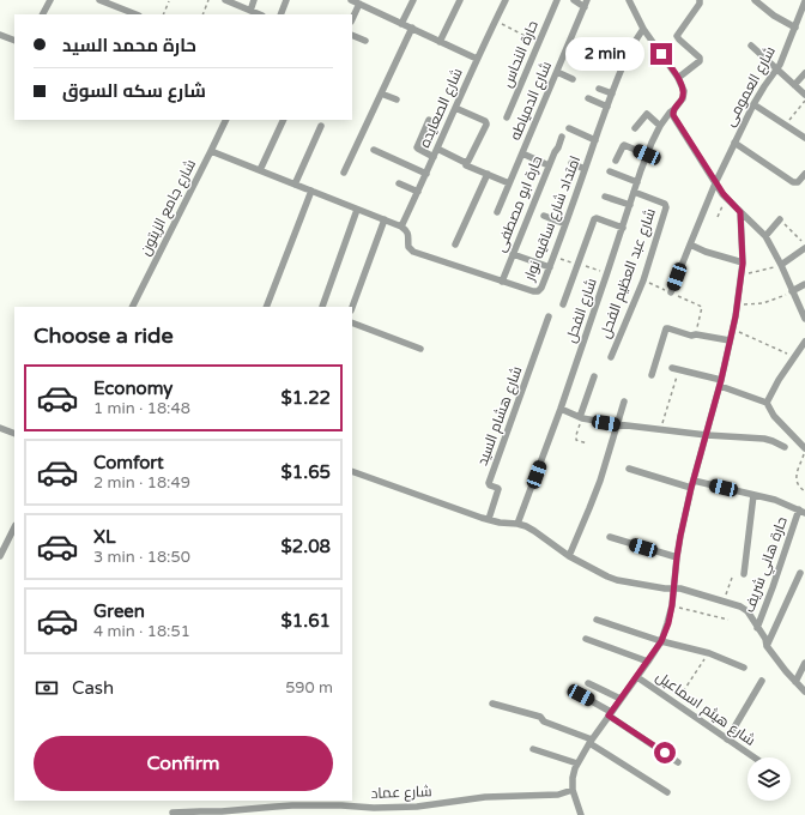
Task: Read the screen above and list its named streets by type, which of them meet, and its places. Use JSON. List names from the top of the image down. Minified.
{"streets":{"street":["حارة النحاس","شارع العمومى","شارع الدمياطه","شارع الصعايده","حارة ابو مصطفى","شارع جامع الزيتون","امتداد شارع ساقيه نوار","شارع عبد العظيم الفحل","شارع الفحل","شارع هشام السيد","حارة هاني شريف","شارع هيثم اسماعيل","شارع عماد"]},"crossings":[["شارع الصعايده","امتداد شارع ساقيه نوار"],["حارة ابو مصطفى","امتداد شارع ساقيه نوار"],["شارع عبد العظيم الفحل","شارع الفحل"]],"page":{"banner":["حارة محمد السيد","شارع سكه السوق"],"bubble":"2 min","heading":"Choose a ride","list":[{"name":"Economy","note":"1 min · 18:48","value":"$1.22"},{"name":"Comfort","note":"2 min · 18:49","value":"$1.65"},{"name":"XL","note":"3 min · 18:50","value":"$2.08"},{"name":"Green","note":"4 min · 18:51","value":"$1.61"}],"pay":["Cash","590 m"],"buttons":"Confirm"}}
